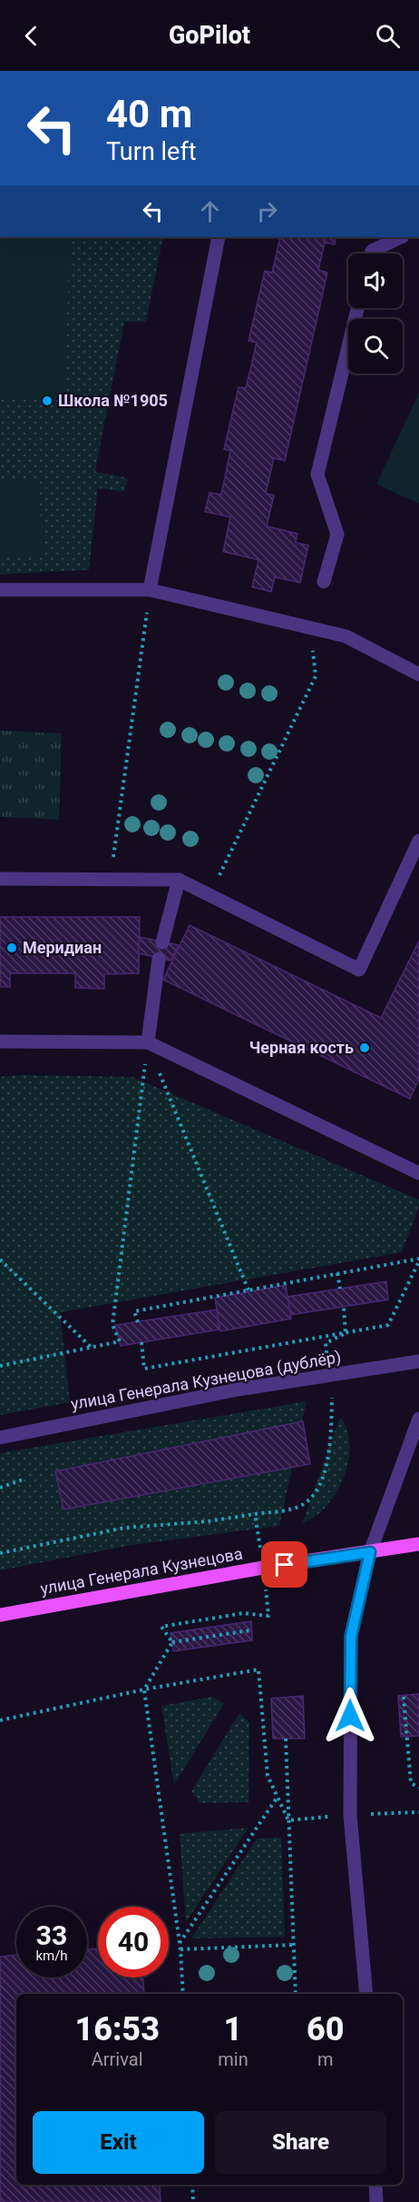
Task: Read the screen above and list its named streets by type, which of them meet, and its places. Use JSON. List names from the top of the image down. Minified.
{"streets":{"main road":["улица Генерала Кузнецова"],"street":["улица Генерала Кузнецова (дублёр)"]},"places":["Школа №1905","Меридиан","Черная кость"],"page":{"header":"GoPilot","turn":["40 m","Turn left"],"speed":"33 km/h","limit":"40","eta":["16:53","Arrival","1","min","60","m"],"buttons":["Exit","Share"]}}
